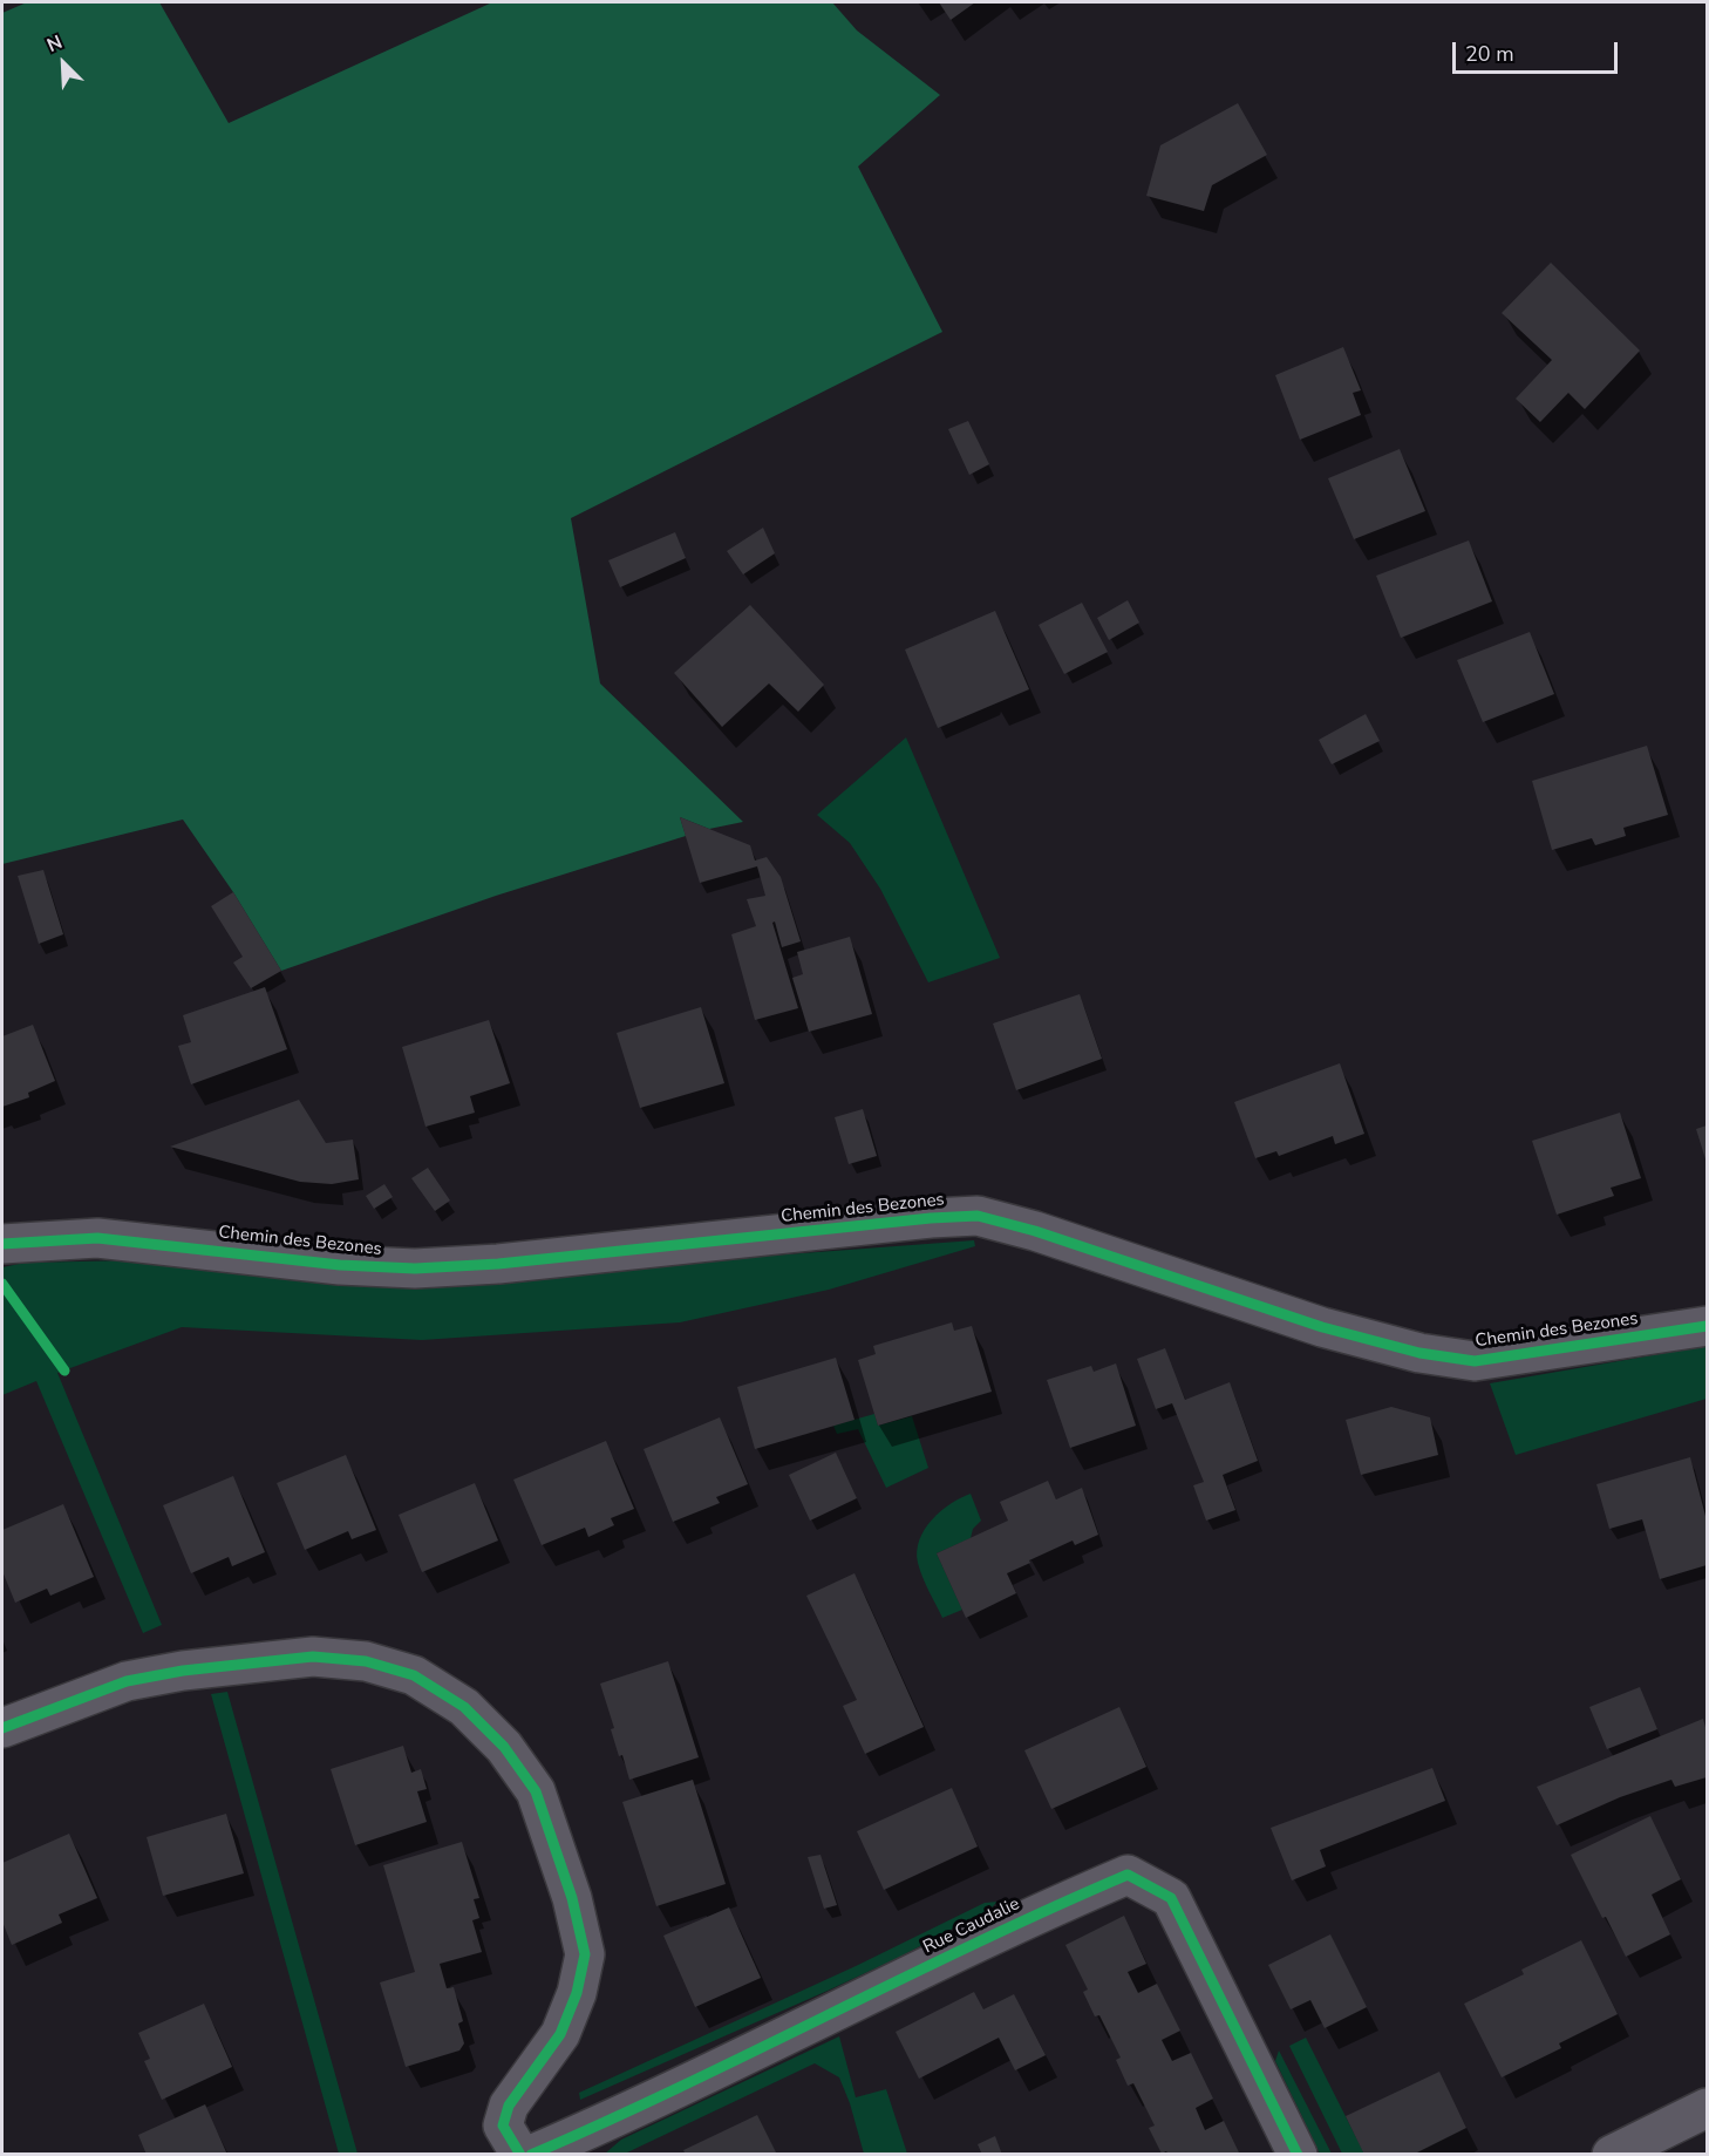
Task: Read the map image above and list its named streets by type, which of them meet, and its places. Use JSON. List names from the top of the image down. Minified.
{"streets":{"street":["Chemin des Bezones","Rue Caudalie"]},"scale_bar":"20 m","north":"top left"}
